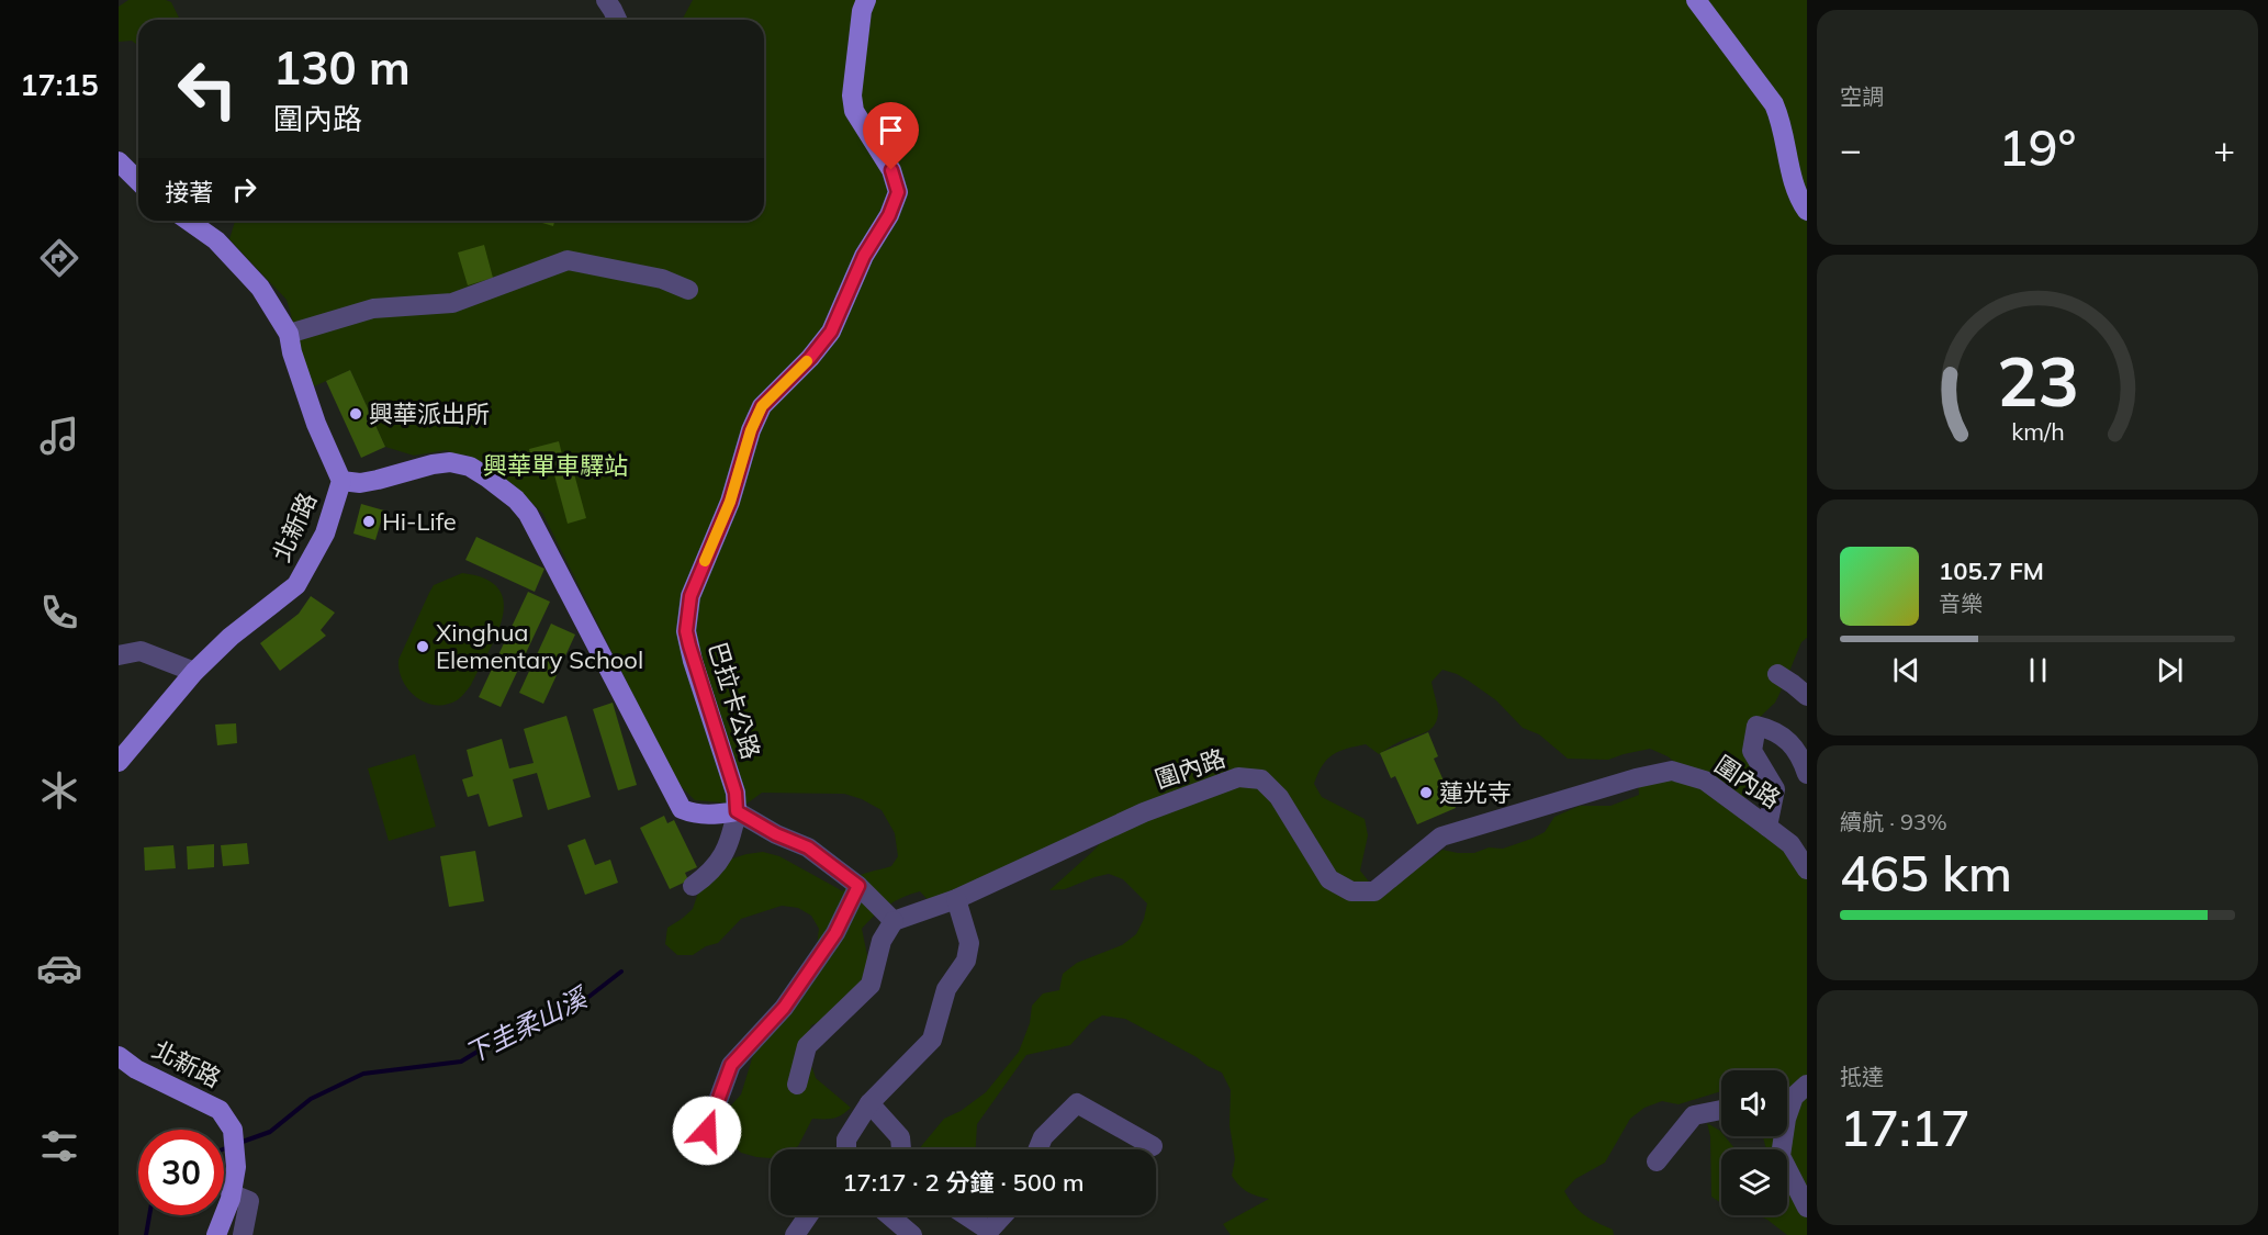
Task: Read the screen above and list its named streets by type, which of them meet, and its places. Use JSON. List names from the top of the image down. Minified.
{"streets":{"main road":["北新路","巴拉卡公路"],"street":["圍內路"]},"water":["下圭柔山溪"],"parks":["興華單車驛站"],"places":["興華派出所","Hi-Life","Xinghua Elementary School","蓮光寺"],"page":{"tabs":"17:15","tile":["空調",["續航 · 93%","465 km"],["抵達","17:17"]],"turn":["130 m","圍內路"],"heat":["−","19°","+"],"then":"接著","song":["105.7 FM","音樂"],"limit":"30","trip":"17:17 · 2 分鐘 · 500 m","gauge":["23","km/h"]}}
